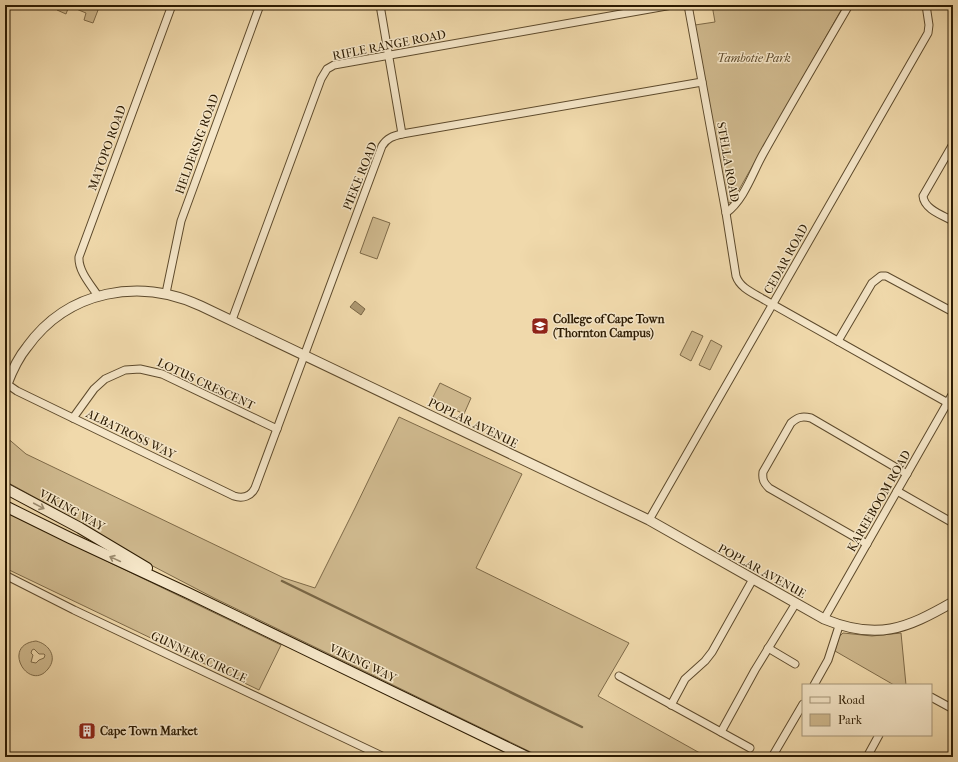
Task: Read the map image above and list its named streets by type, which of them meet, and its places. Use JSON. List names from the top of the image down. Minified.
{"streets":{"main road":["VIKING WAY"],"street":["RIFLE RANGE ROAD","HELDERSIG ROAD","MATOPO ROAD","STELLA ROAD","PIEKE ROAD","CEDAR ROAD","LOTUS CRESCENT","POPLAR AVENUE","ALBATROSS WAY","KAREEBOOM ROAD","GUNNERS CIRCLE"]},"crossings":[["RIFLE RANGE ROAD","POPLAR AVENUE"],["HELDERSIG ROAD","POPLAR AVENUE"],["MATOPO ROAD","POPLAR AVENUE"],["STELLA ROAD","PIEKE ROAD"],["STELLA ROAD","CEDAR ROAD"],["STELLA ROAD","KAREEBOOM ROAD"],["PIEKE ROAD","LOTUS CRESCENT"],["PIEKE ROAD","POPLAR AVENUE"],["PIEKE ROAD","ALBATROSS WAY"],["CEDAR ROAD","POPLAR AVENUE"],["LOTUS CRESCENT","ALBATROSS WAY"],["POPLAR AVENUE","ALBATROSS WAY"],["POPLAR AVENUE","KAREEBOOM ROAD"]],"parks":["Tambotie Park"],"places":{"school or university":["College of Cape Town (Thornton Campus)"],"building":["Cape Town Market"]},"legend":["Road","Park"]}
